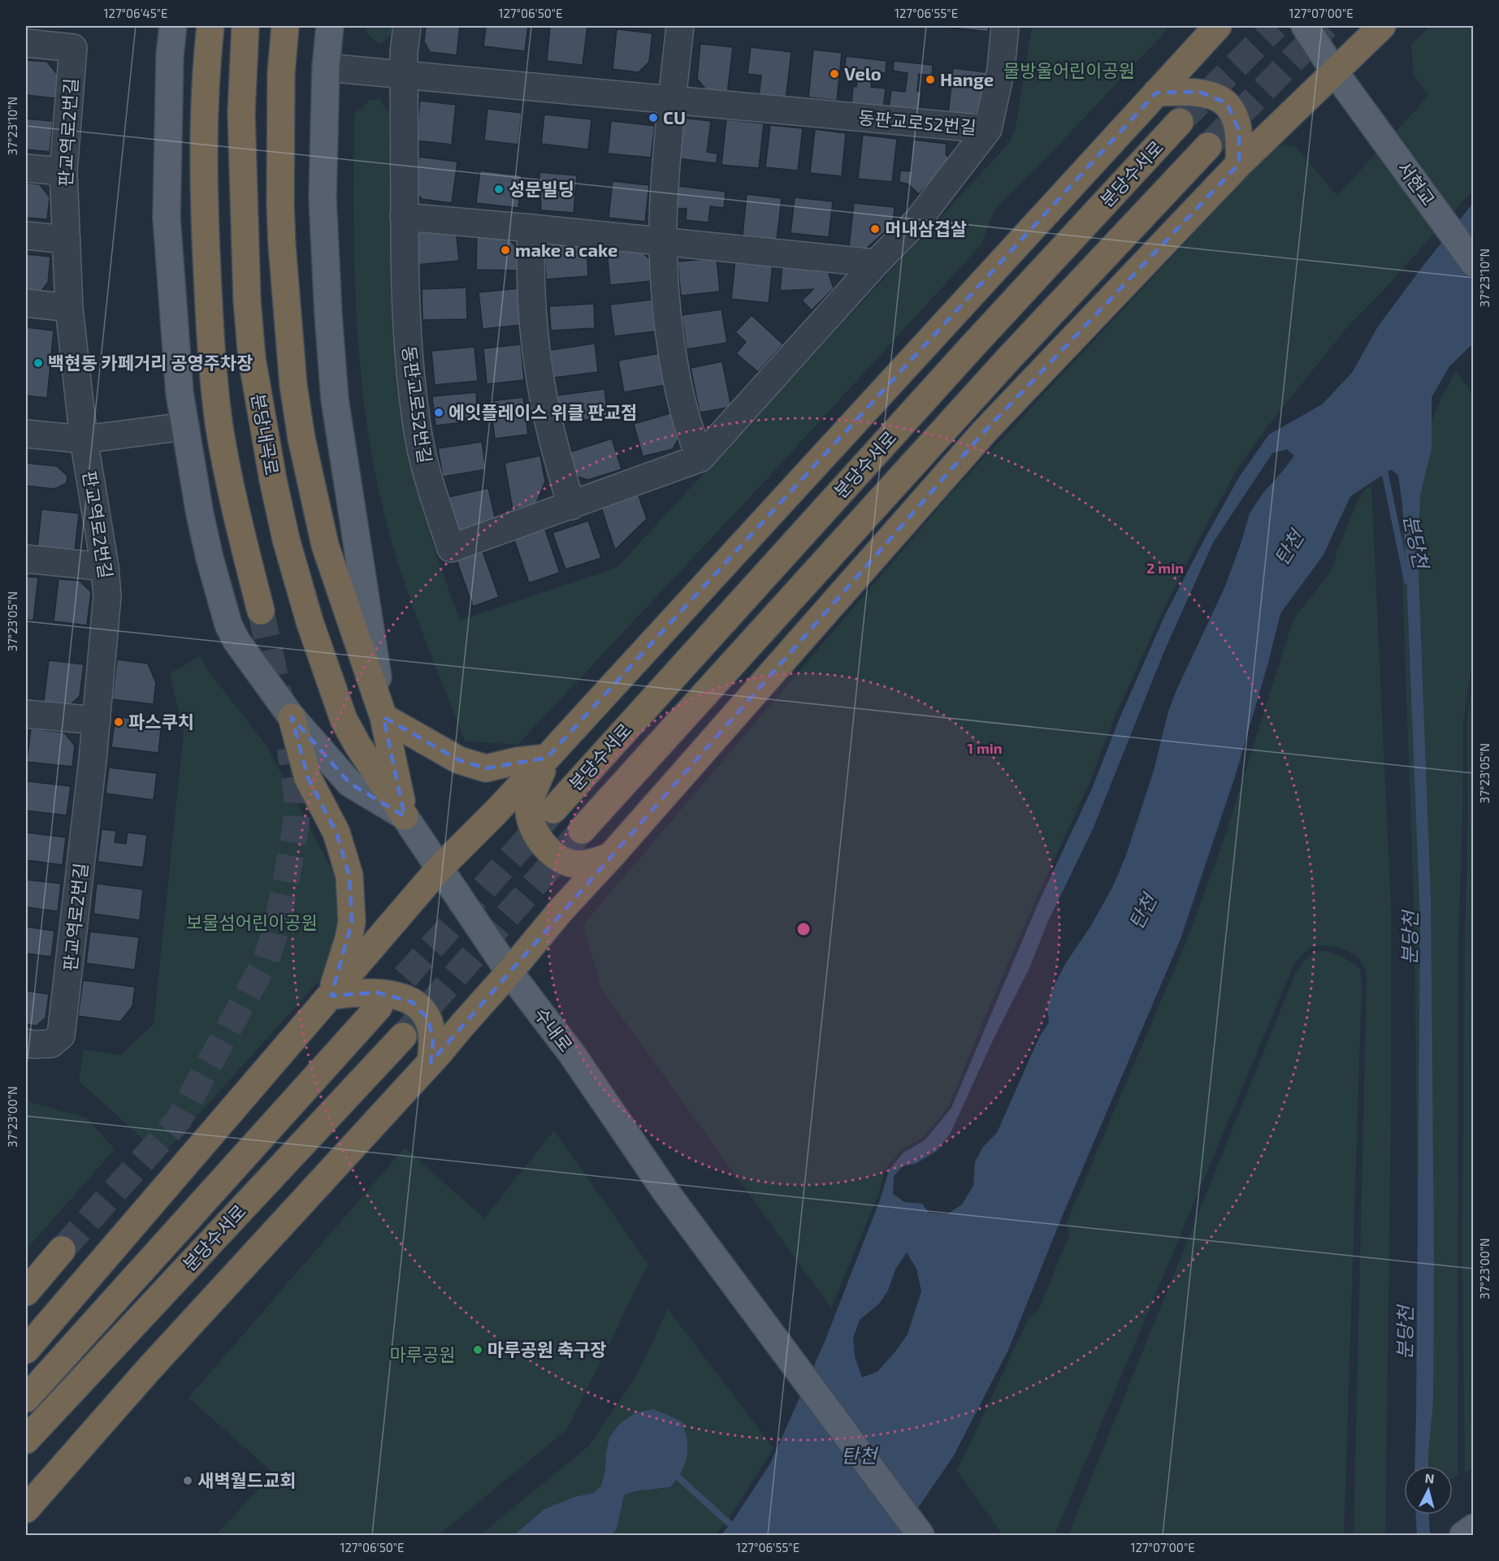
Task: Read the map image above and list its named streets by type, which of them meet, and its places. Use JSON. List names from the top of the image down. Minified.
{"streets":{"highway":["분당수서로","분당내곡로"],"main road":["서현교","수내로"],"street":["동판교로52번길","판교역로2번길"]},"crossings":[["분당내곡로","수내로"]],"water":["분당천","탄천"],"parks":["물방울어린이공원","보물섬어린이공원","마루공원"],"places":["Velo","Hange","CU","성문빌딩","머내삼겹살","make a cake","백현동 카페거리 공영주차장","에잇플레이스 위클 판교점","파스쿠치","마루공원 축구장","새벽월드교회"],"north":"top","coordinates":["127°06'45\"E","127°06'50\"E","127°06'55\"E","127°07'00\"E","37°23'10\"N","37°23'05\"N","37°23'00\"N"],"rings":["2 min","1 min"]}
